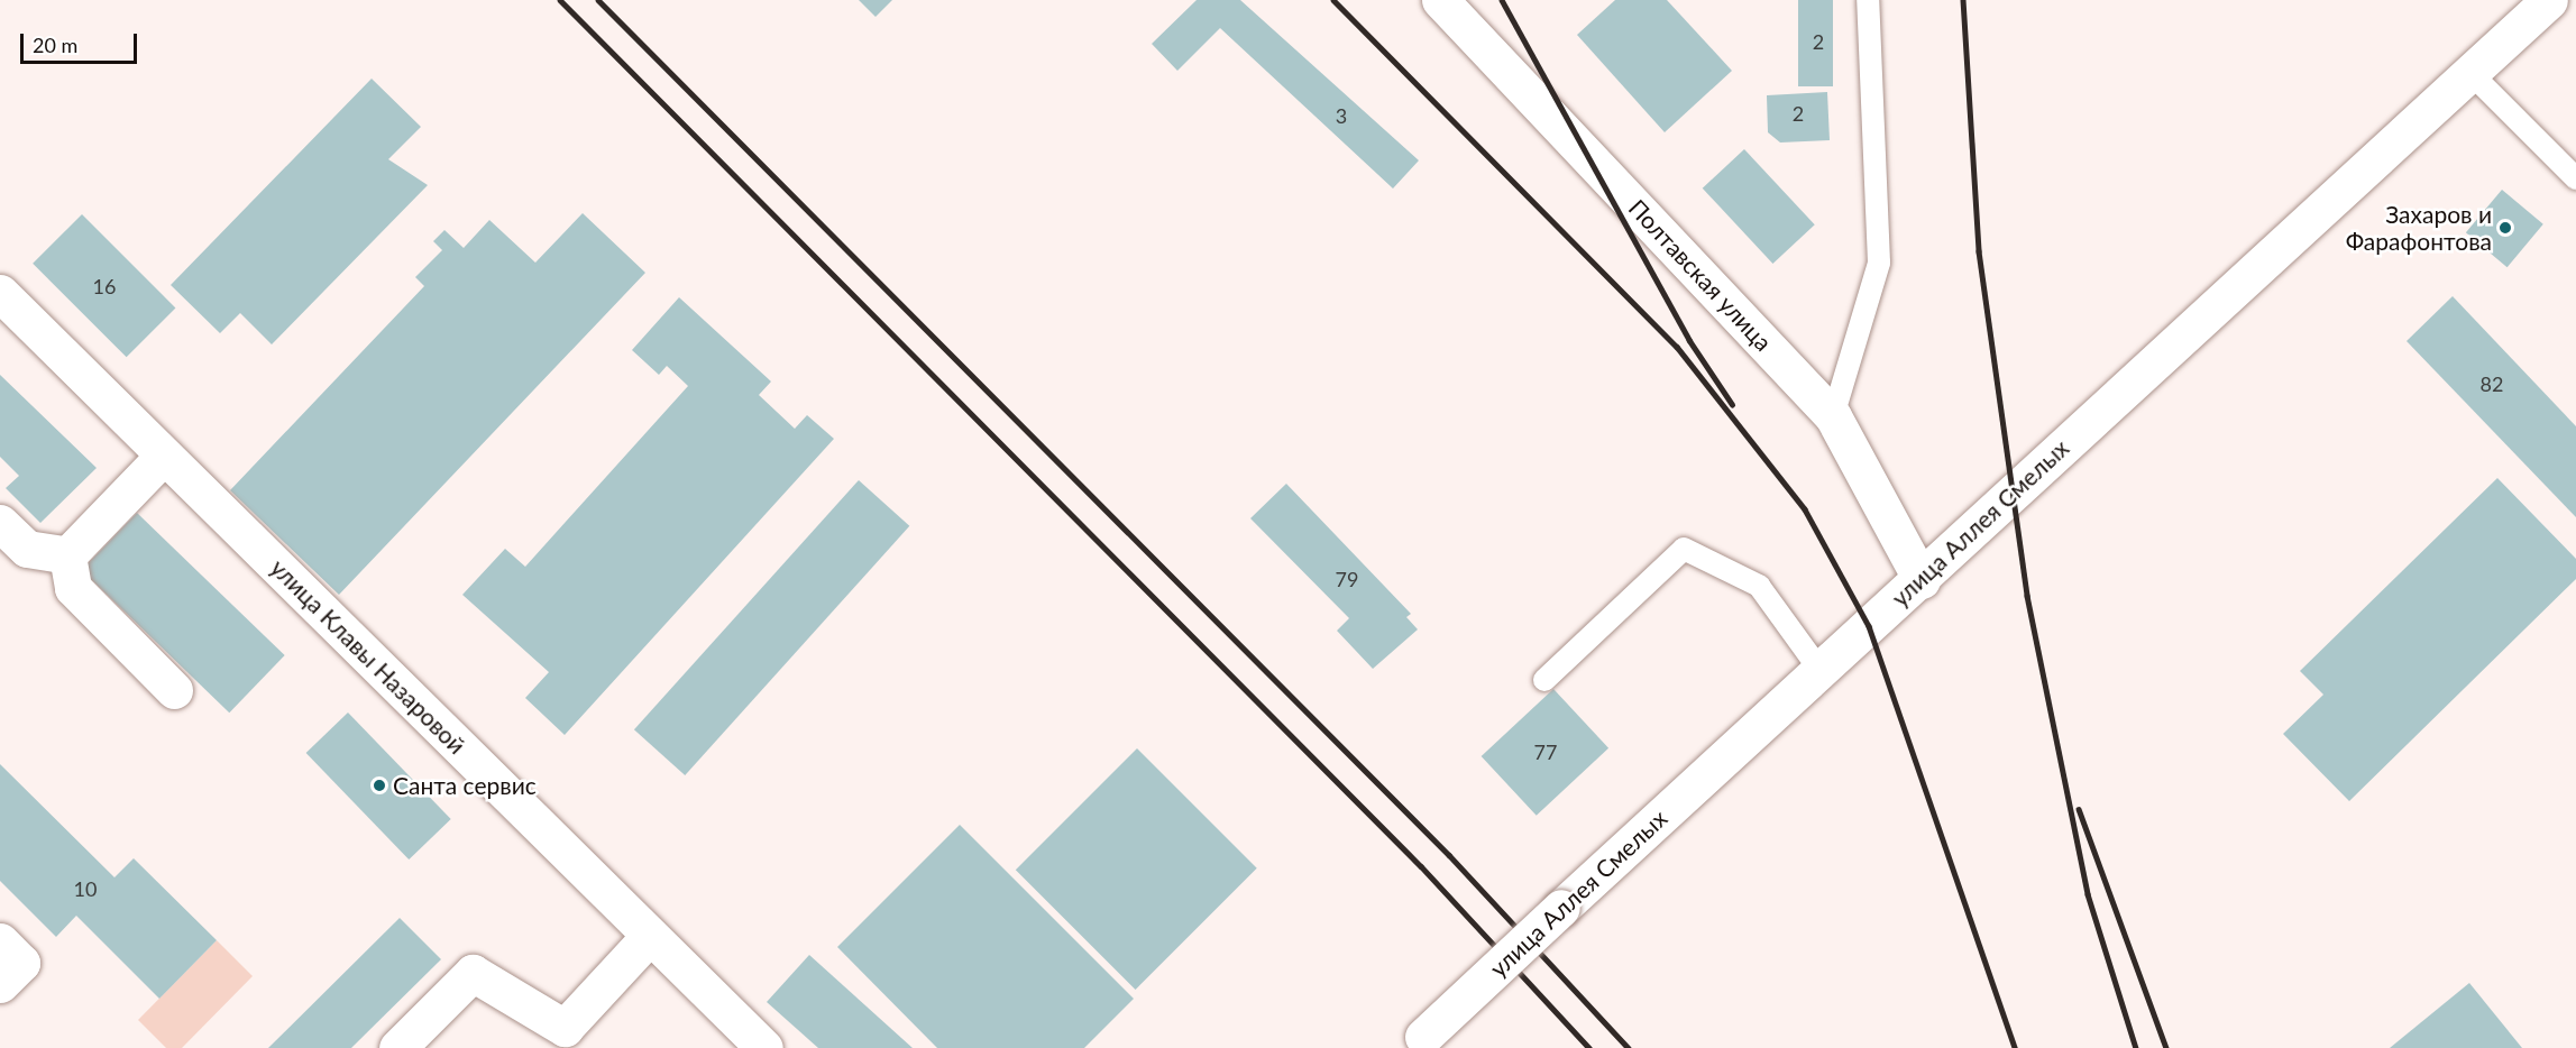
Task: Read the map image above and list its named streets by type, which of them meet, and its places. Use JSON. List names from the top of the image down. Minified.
{"streets":{"street":["Полтавская улица","улица Аллея Смелых","улица Клавы Назаровой"]},"crossings":[["Полтавская улица","улица Аллея Смелых"]],"places":["Захаров и Фарафонтова","Санта сервис"],"house_numbers":["2","2","3","16","82","79","77","10"],"scale_bar":"20 m"}
